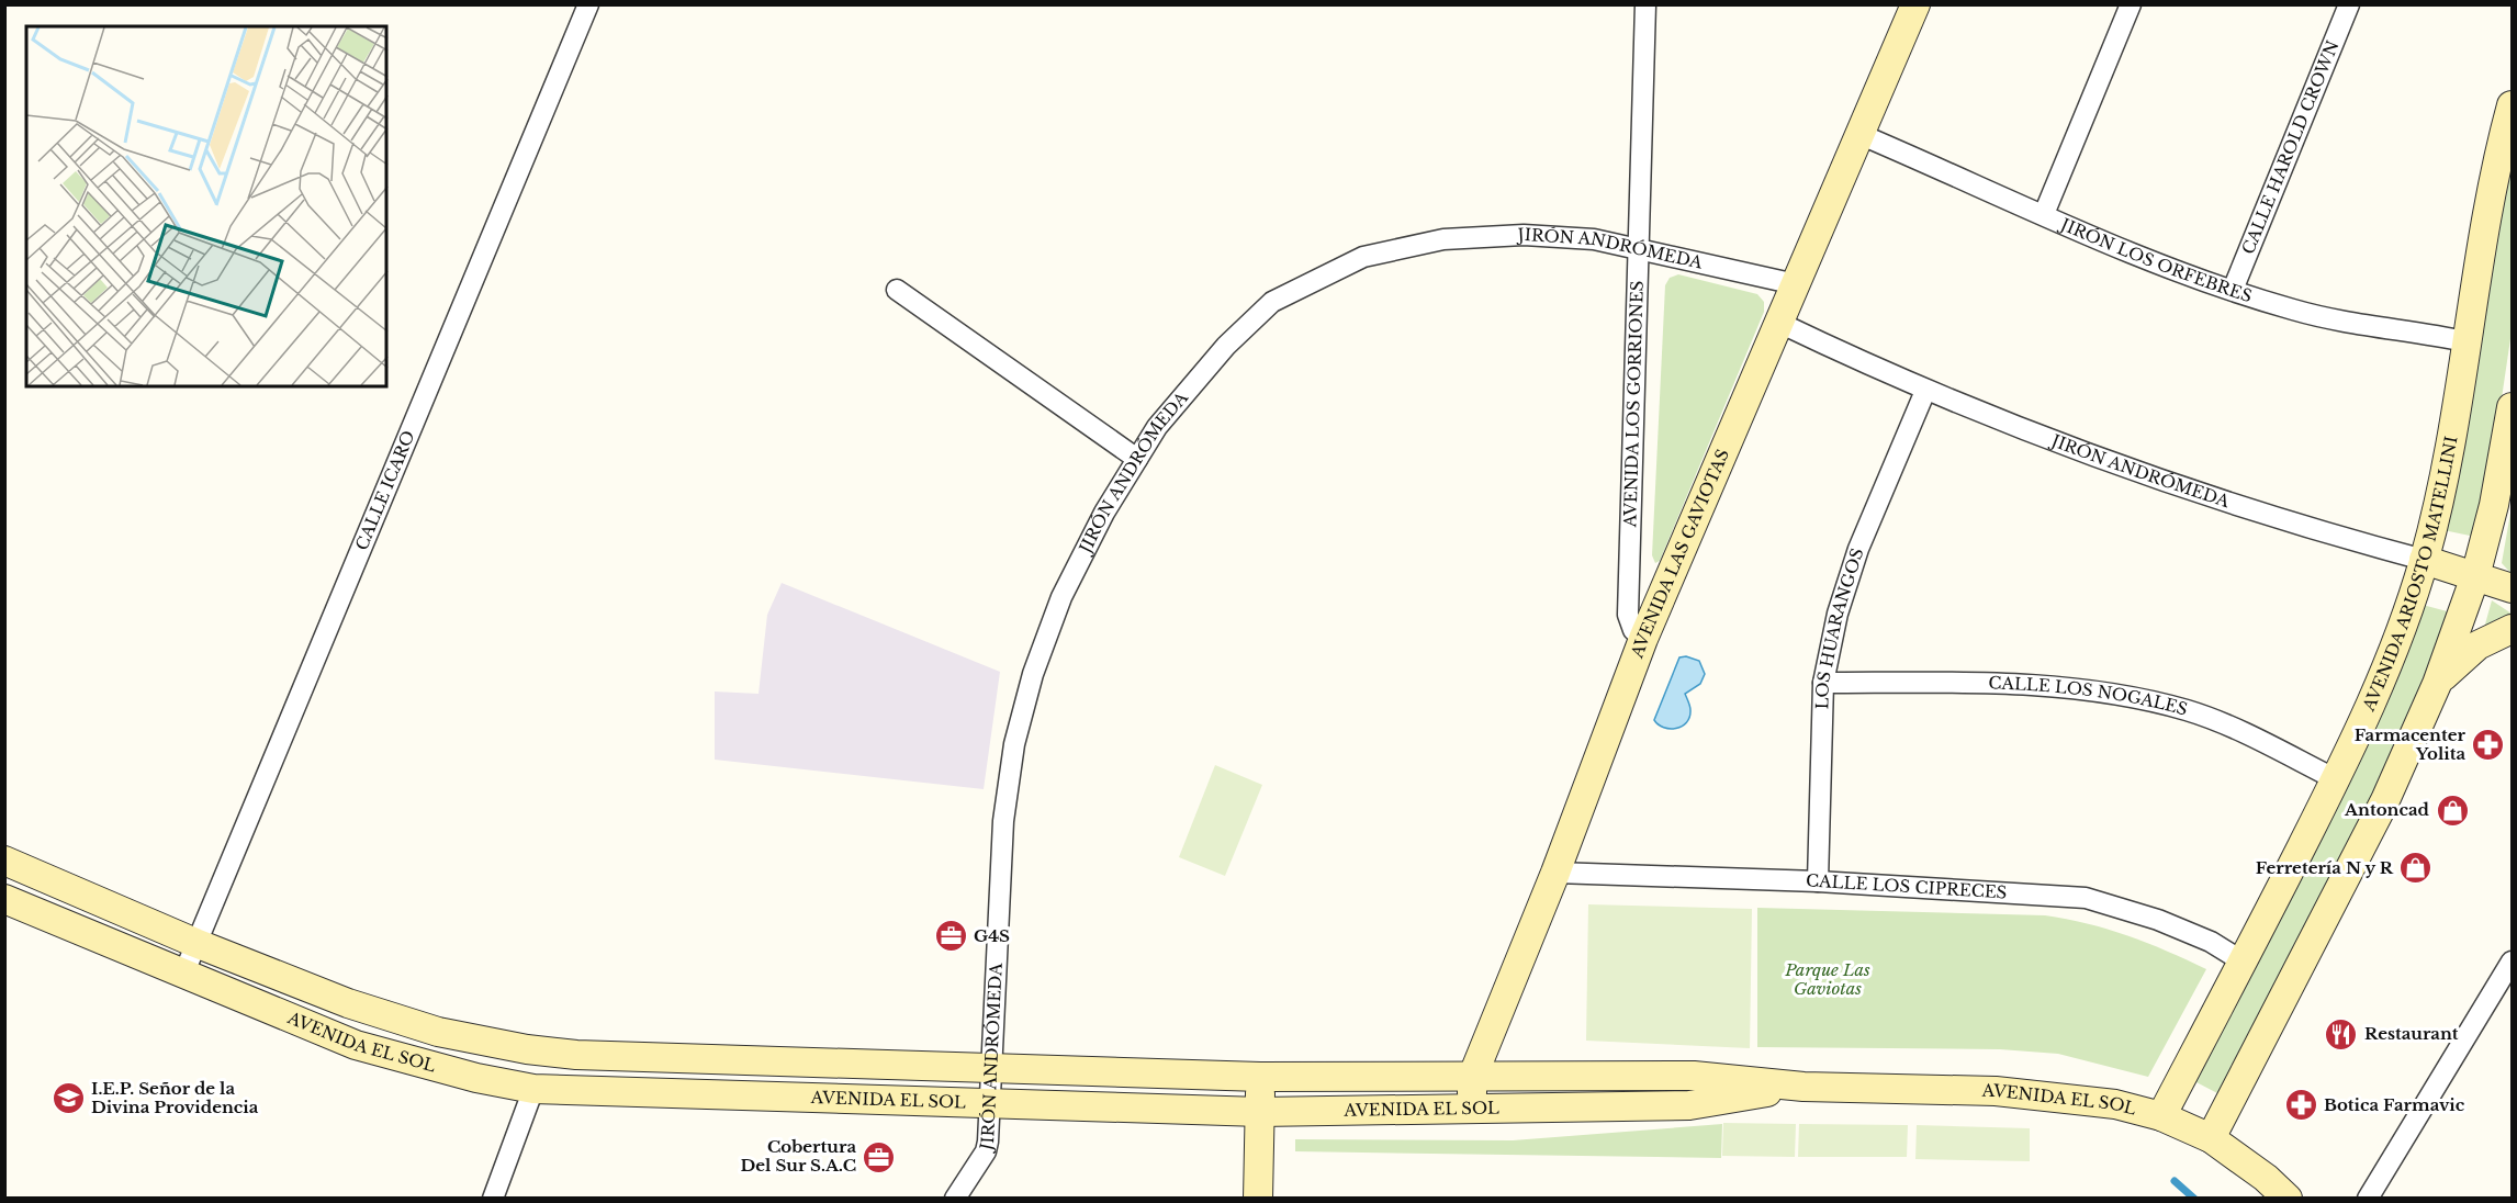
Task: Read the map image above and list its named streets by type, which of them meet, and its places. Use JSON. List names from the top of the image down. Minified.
{"streets":{"main road":["JIRÓN ANDRÓMEDA","AVENIDA LAS GAVIOTAS","AVENIDA ARIOSTO MATELLINI","AVENIDA EL SOL"],"street":["CALLE HAROLD CROWN","JIRÓN LOS ORFEBRES","AVENIDA LOS GORRIONES","CALLE ICARO","LOS HUARANGOS","CALLE LOS NOGALES","CALLE LOS CIPRECES"]},"crossings":[["CALLE HAROLD CROWN","JIRÓN LOS ORFEBRES"],["JIRÓN ANDRÓMEDA","AVENIDA LOS GORRIONES"],["JIRÓN ANDRÓMEDA","AVENIDA LAS GAVIOTAS"],["JIRÓN ANDRÓMEDA","AVENIDA ARIOSTO MATELLINI"],["JIRÓN ANDRÓMEDA","LOS HUARANGOS"],["JIRÓN ANDRÓMEDA","AVENIDA EL SOL"],["JIRÓN LOS ORFEBRES","AVENIDA LAS GAVIOTAS"],["JIRÓN LOS ORFEBRES","AVENIDA ARIOSTO MATELLINI"],["AVENIDA LOS GORRIONES","AVENIDA LAS GAVIOTAS"],["CALLE ICARO","AVENIDA EL SOL"],["AVENIDA LAS GAVIOTAS","CALLE LOS CIPRECES"],["AVENIDA LAS GAVIOTAS","AVENIDA EL SOL"],["AVENIDA ARIOSTO MATELLINI","CALLE LOS NOGALES"],["AVENIDA ARIOSTO MATELLINI","CALLE LOS CIPRECES"],["AVENIDA ARIOSTO MATELLINI","AVENIDA EL SOL"],["LOS HUARANGOS","CALLE LOS NOGALES"],["LOS HUARANGOS","CALLE LOS CIPRECES"]],"parks":["Parque Las Gaviotas"],"places":{"pharmacy":["Farmacenter Yolita","Botica Farmavic"],"shop":["Antoncad","Ferretería N y R"],"office":["G4S","Cobertura Del Sur S.A.C"],"restaurant":["Restaurant"],"school or university":["I.E.P. Señor de la Divina Providencia"]}}
